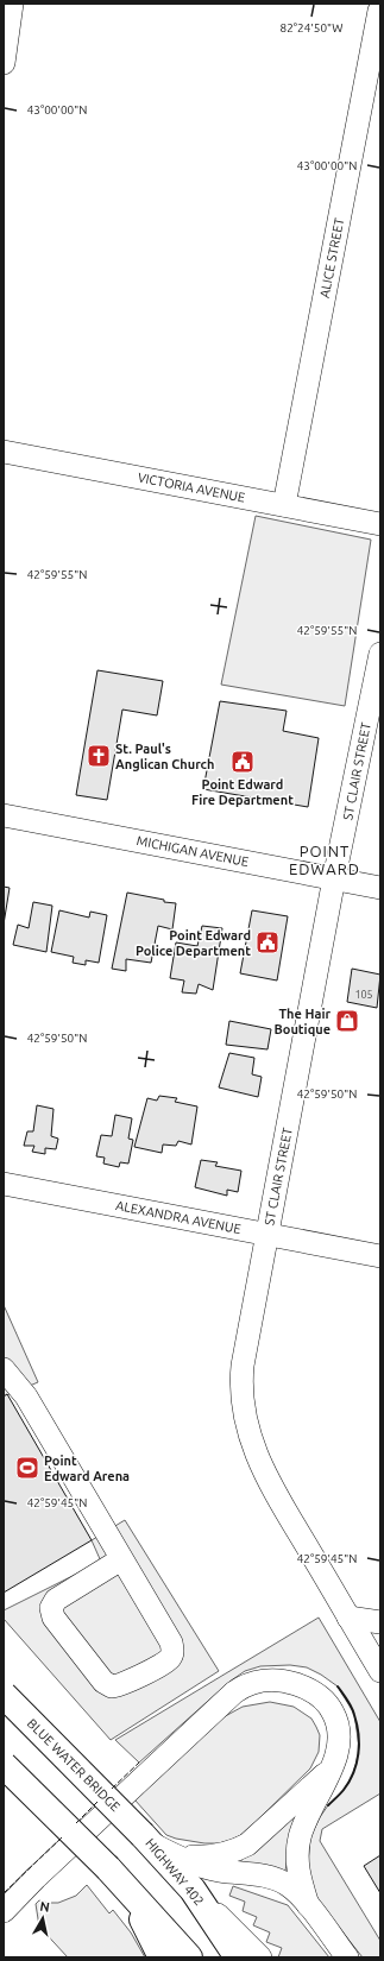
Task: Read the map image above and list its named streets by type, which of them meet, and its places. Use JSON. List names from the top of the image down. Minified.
{"streets":{"highway":["BLUE WATER BRIDGE","HIGHWAY 402"],"street":["ALICE STREET","VICTORIA AVENUE","ST CLAIR STREET","MICHIGAN AVENUE","ALEXANDRA AVENUE"]},"crossings":[["ALICE STREET","VICTORIA AVENUE"],["ST CLAIR STREET","MICHIGAN AVENUE"],["ST CLAIR STREET","ALEXANDRA AVENUE"],["BLUE WATER BRIDGE","HIGHWAY 402"]],"districts":["POINT EDWARD"],"places":{"church":["St. Paul's Anglican Church"],"public building":["Point Edward Fire Department","Point Edward Police Department"],"shop":["The Hair Boutique"],"sports":["Point Edward Arena"]},"house_numbers":["105"],"north":"top","coordinates":["82°24'50\"W","43°00'00\"N","42°59'55\"N","42°59'50\"N","42°59'45\"N"]}
